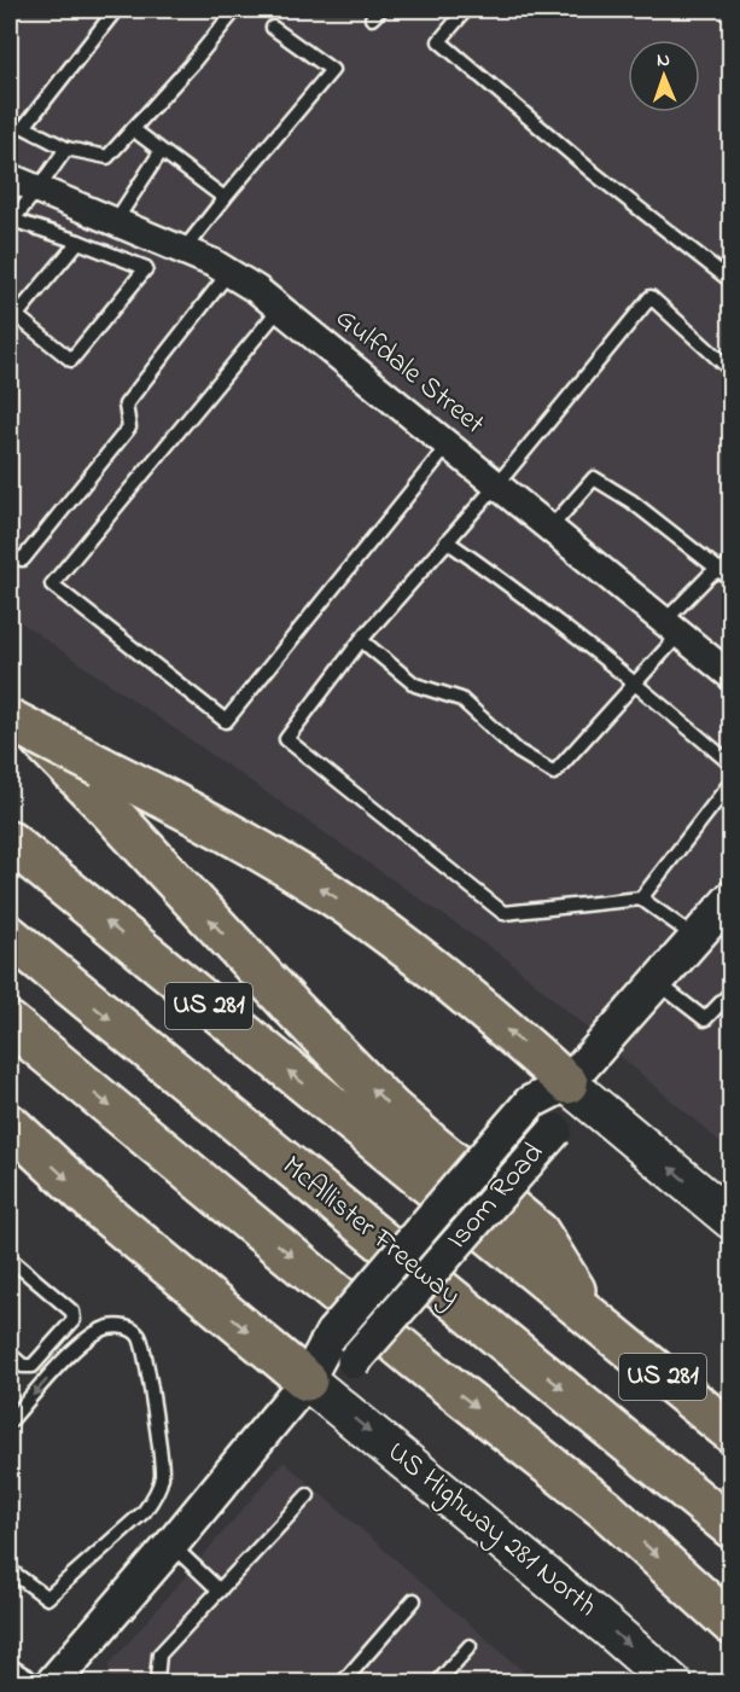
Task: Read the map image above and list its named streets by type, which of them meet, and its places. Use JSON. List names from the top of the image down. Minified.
{"streets":{"highway":["US 281","McAllister Freeway"],"main road":["US Highway 281 North"],"street":["Gulfdale Street","Isom Road"]},"crossings":[["Isom Road","US Highway 281 North"]],"one_way":["US Highway 281 North"],"north":"top"}
